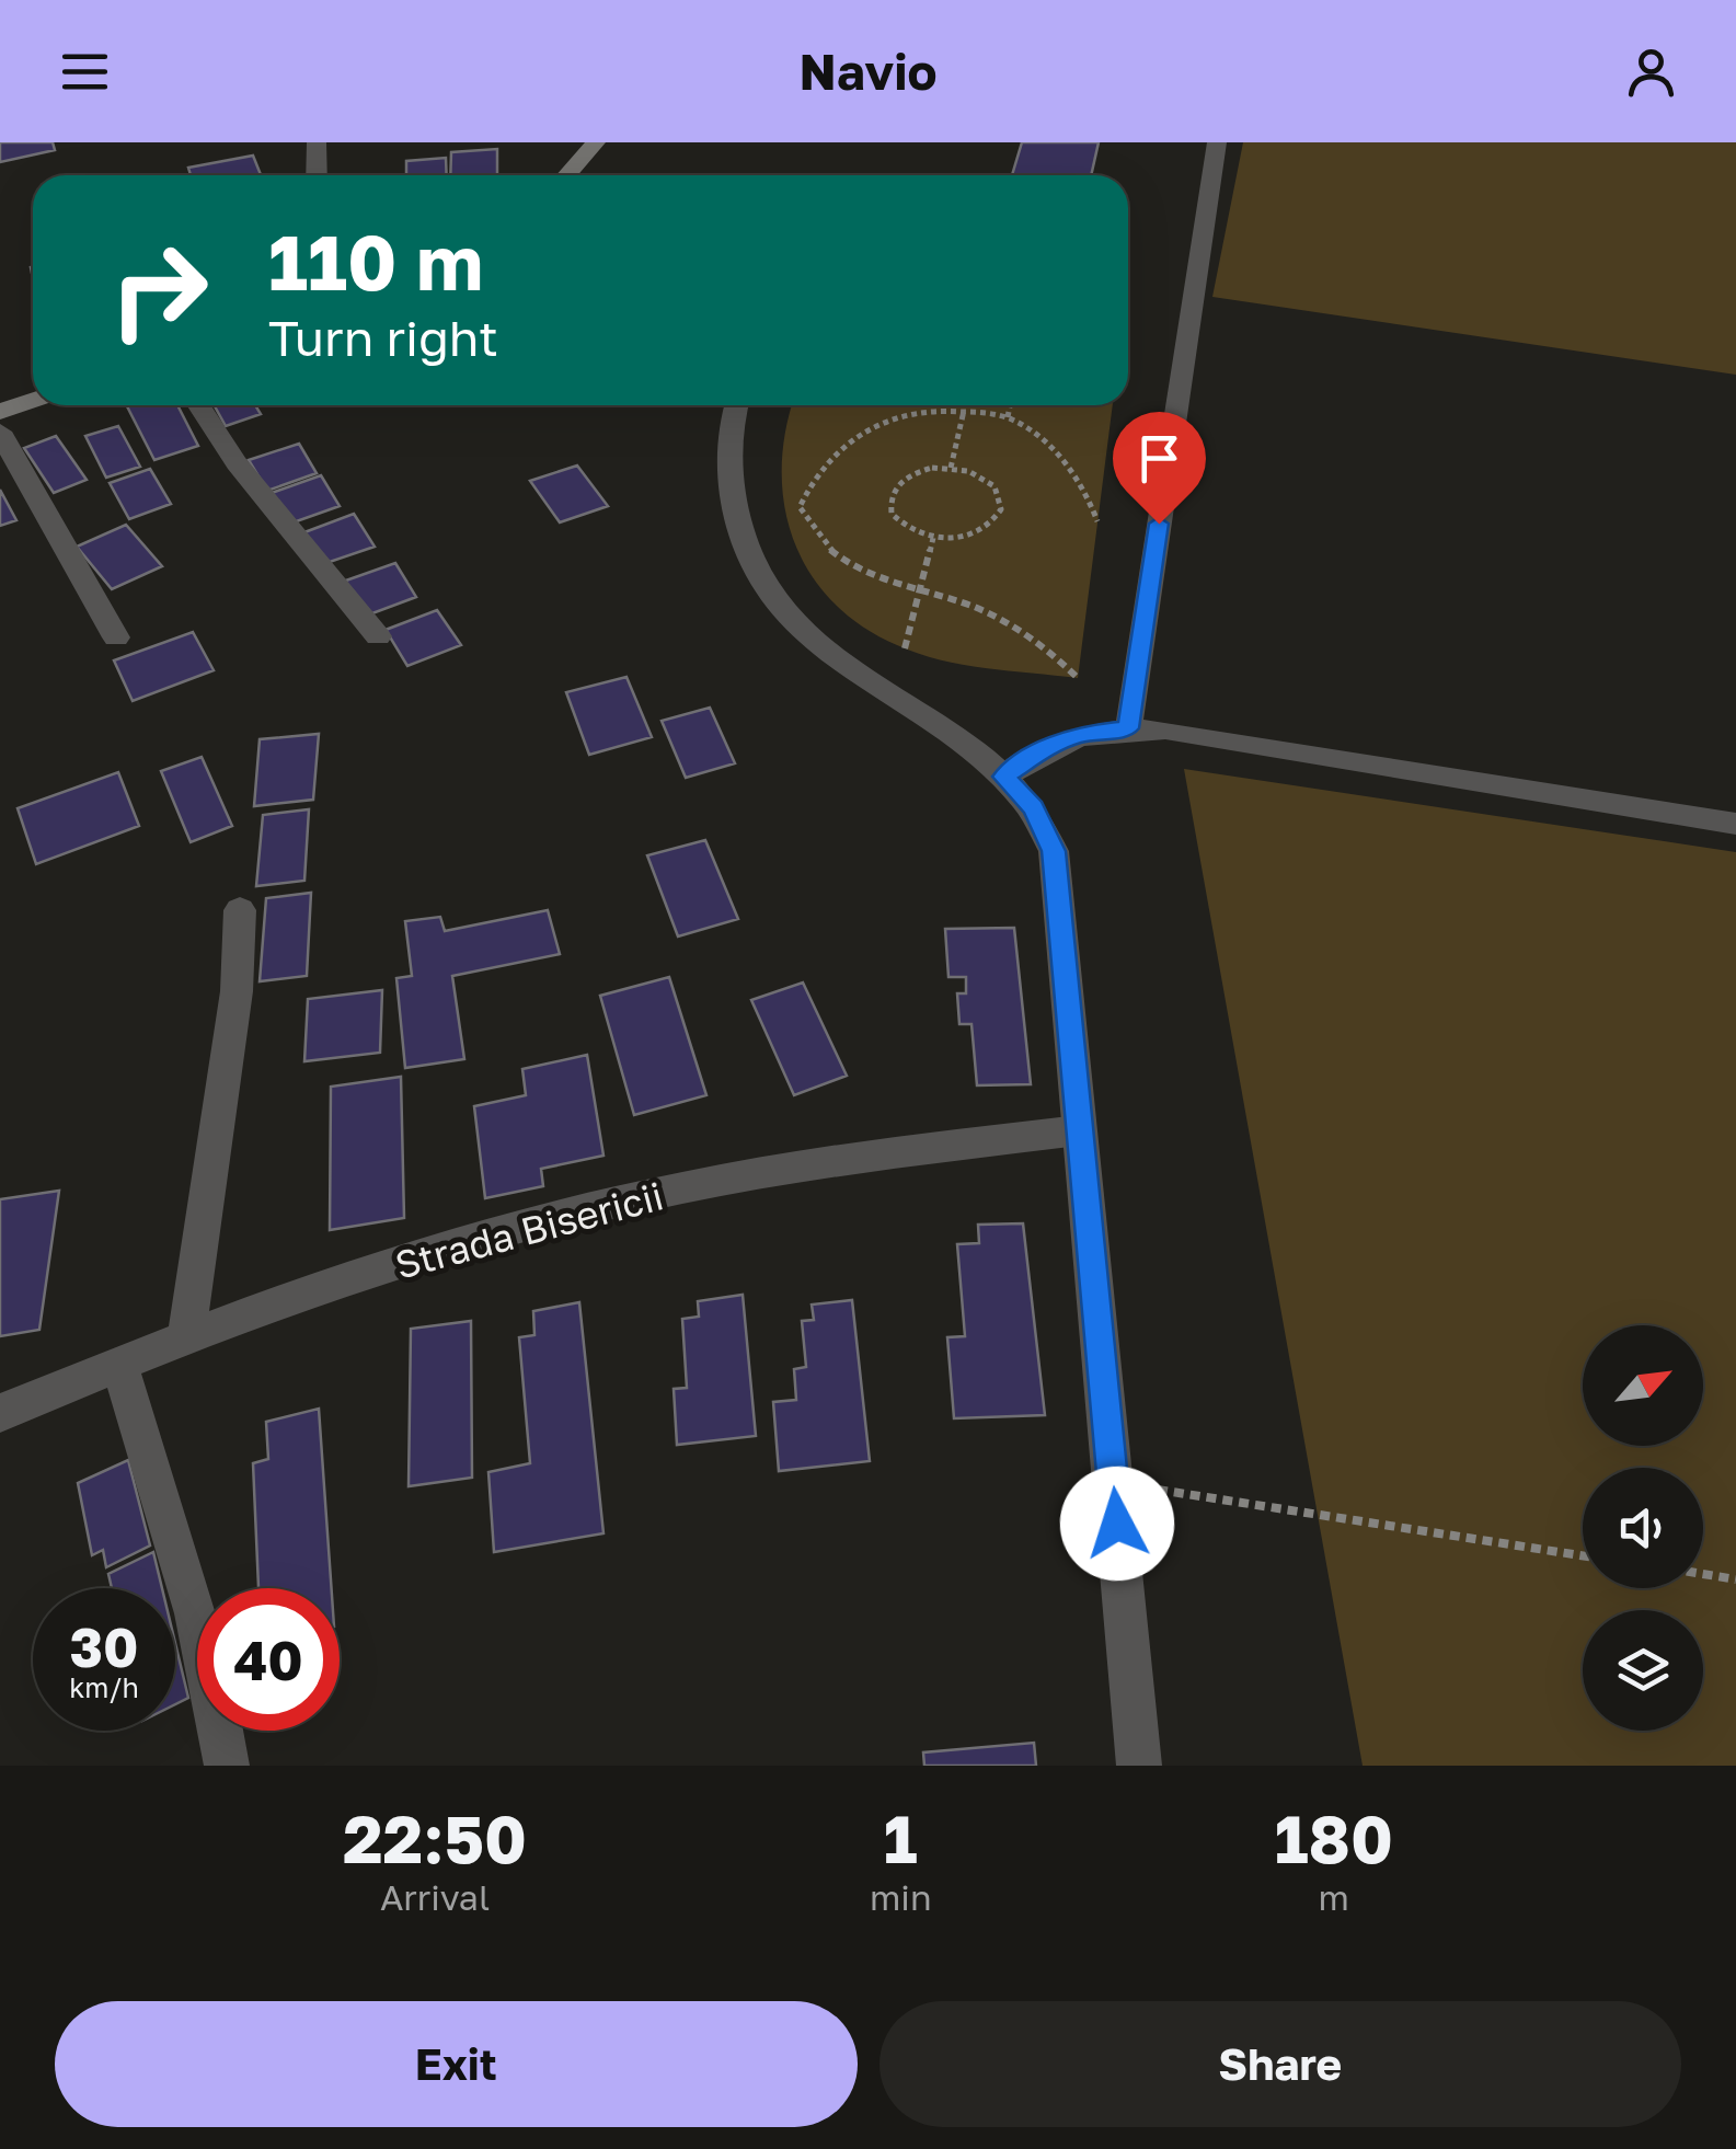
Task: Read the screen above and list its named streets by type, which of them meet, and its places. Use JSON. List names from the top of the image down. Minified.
{"streets":{"street":["Strada Bisericii"]},"north":"top right","page":{"header":"Navio","turn":["110 m","Turn right"],"speed":"30 km/h","limit":"40","eta":["22:50","Arrival","1","min","180","m"],"buttons":["Exit","Share"]}}
